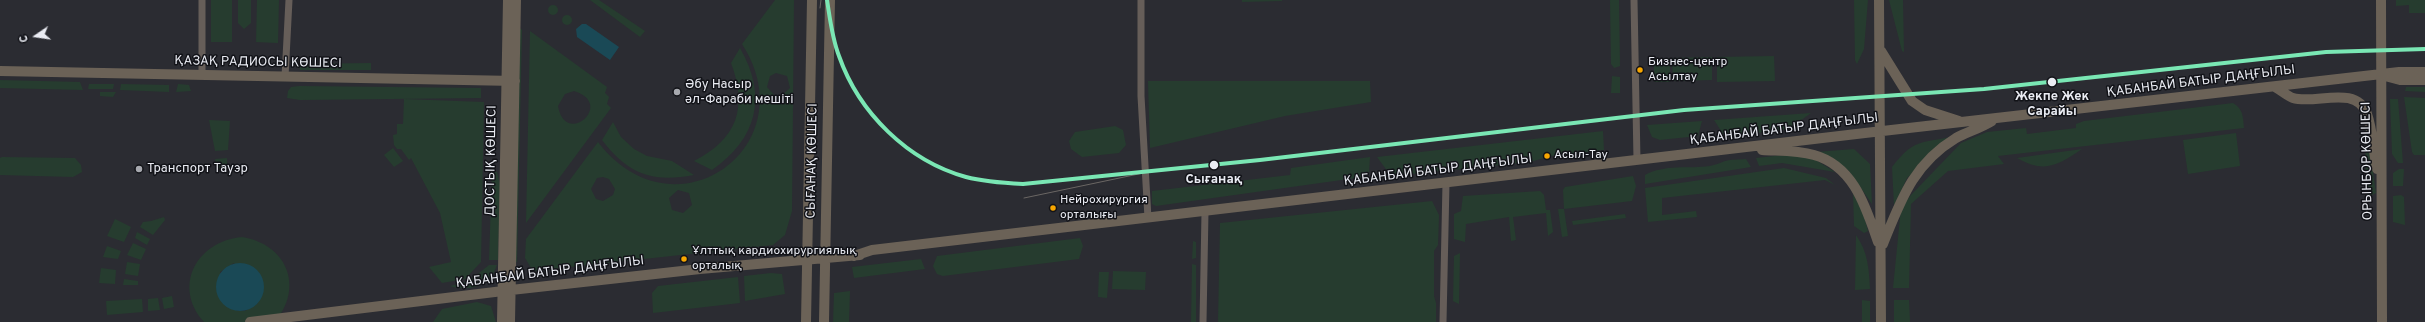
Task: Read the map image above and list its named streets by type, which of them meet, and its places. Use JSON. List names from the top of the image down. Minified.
{"streets":{"main road":["ҚАЗАҚ РАДИОСЫ КӨШЕСІ","ҚАБАНБАЙ БАТЫР ДАҢҒЫЛЫ","ДОСТЫҚ КӨШЕСІ","СЫҒАНАҚ КӨШЕСІ","ОРЫНБОР КӨШЕСІ"]},"crossings":[["ҚАЗАҚ РАДИОСЫ КӨШЕСІ","ДОСТЫҚ КӨШЕСІ"],["ҚАБАНБАЙ БАТЫР ДАҢҒЫЛЫ","ДОСТЫҚ КӨШЕСІ"],["ҚАБАНБАЙ БАТЫР ДАҢҒЫЛЫ","СЫҒАНАҚ КӨШЕСІ"],["ҚАБАНБАЙ БАТЫР ДАҢҒЫЛЫ","ОРЫНБОР КӨШЕСІ"]],"places":["Бизнес-центр Асылтау","Жекпе Жек Сарайы","Әбу Насыр әл-Фараби мешіті","Асыл-Тау","Сығанақ","Транспорт Тауэр","Нейрохирургия орталығы","Ұлттық кардиохирургиялық орталық"],"north":"left"}
